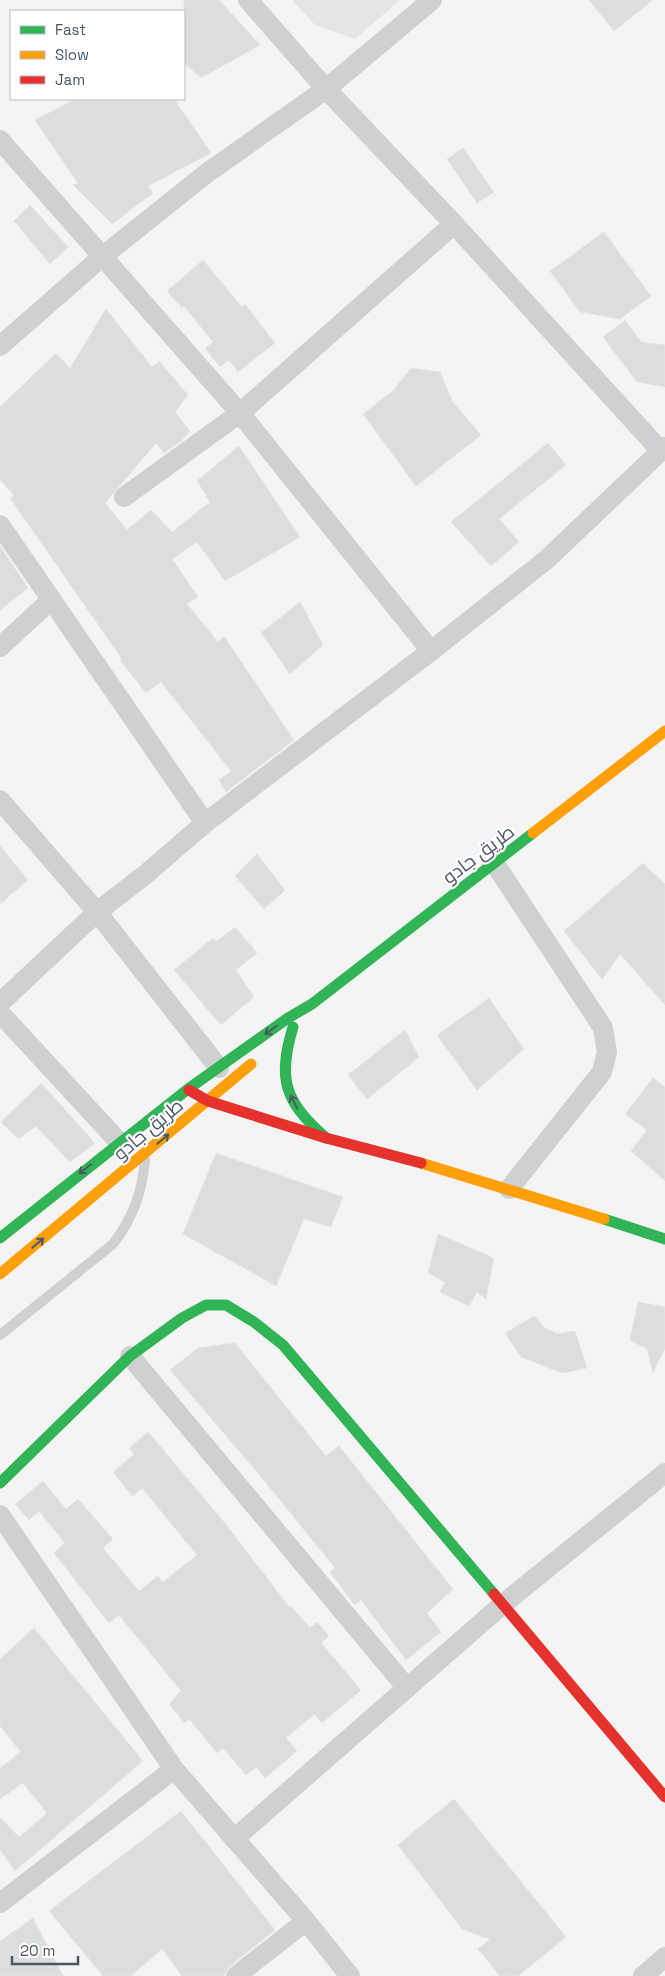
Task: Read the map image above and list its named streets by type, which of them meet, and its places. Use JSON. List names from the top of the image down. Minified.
{"streets":{"main road":["طريق جادو"]},"legend":["Fast","Slow","Jam"],"scale_bar":"20 m"}
